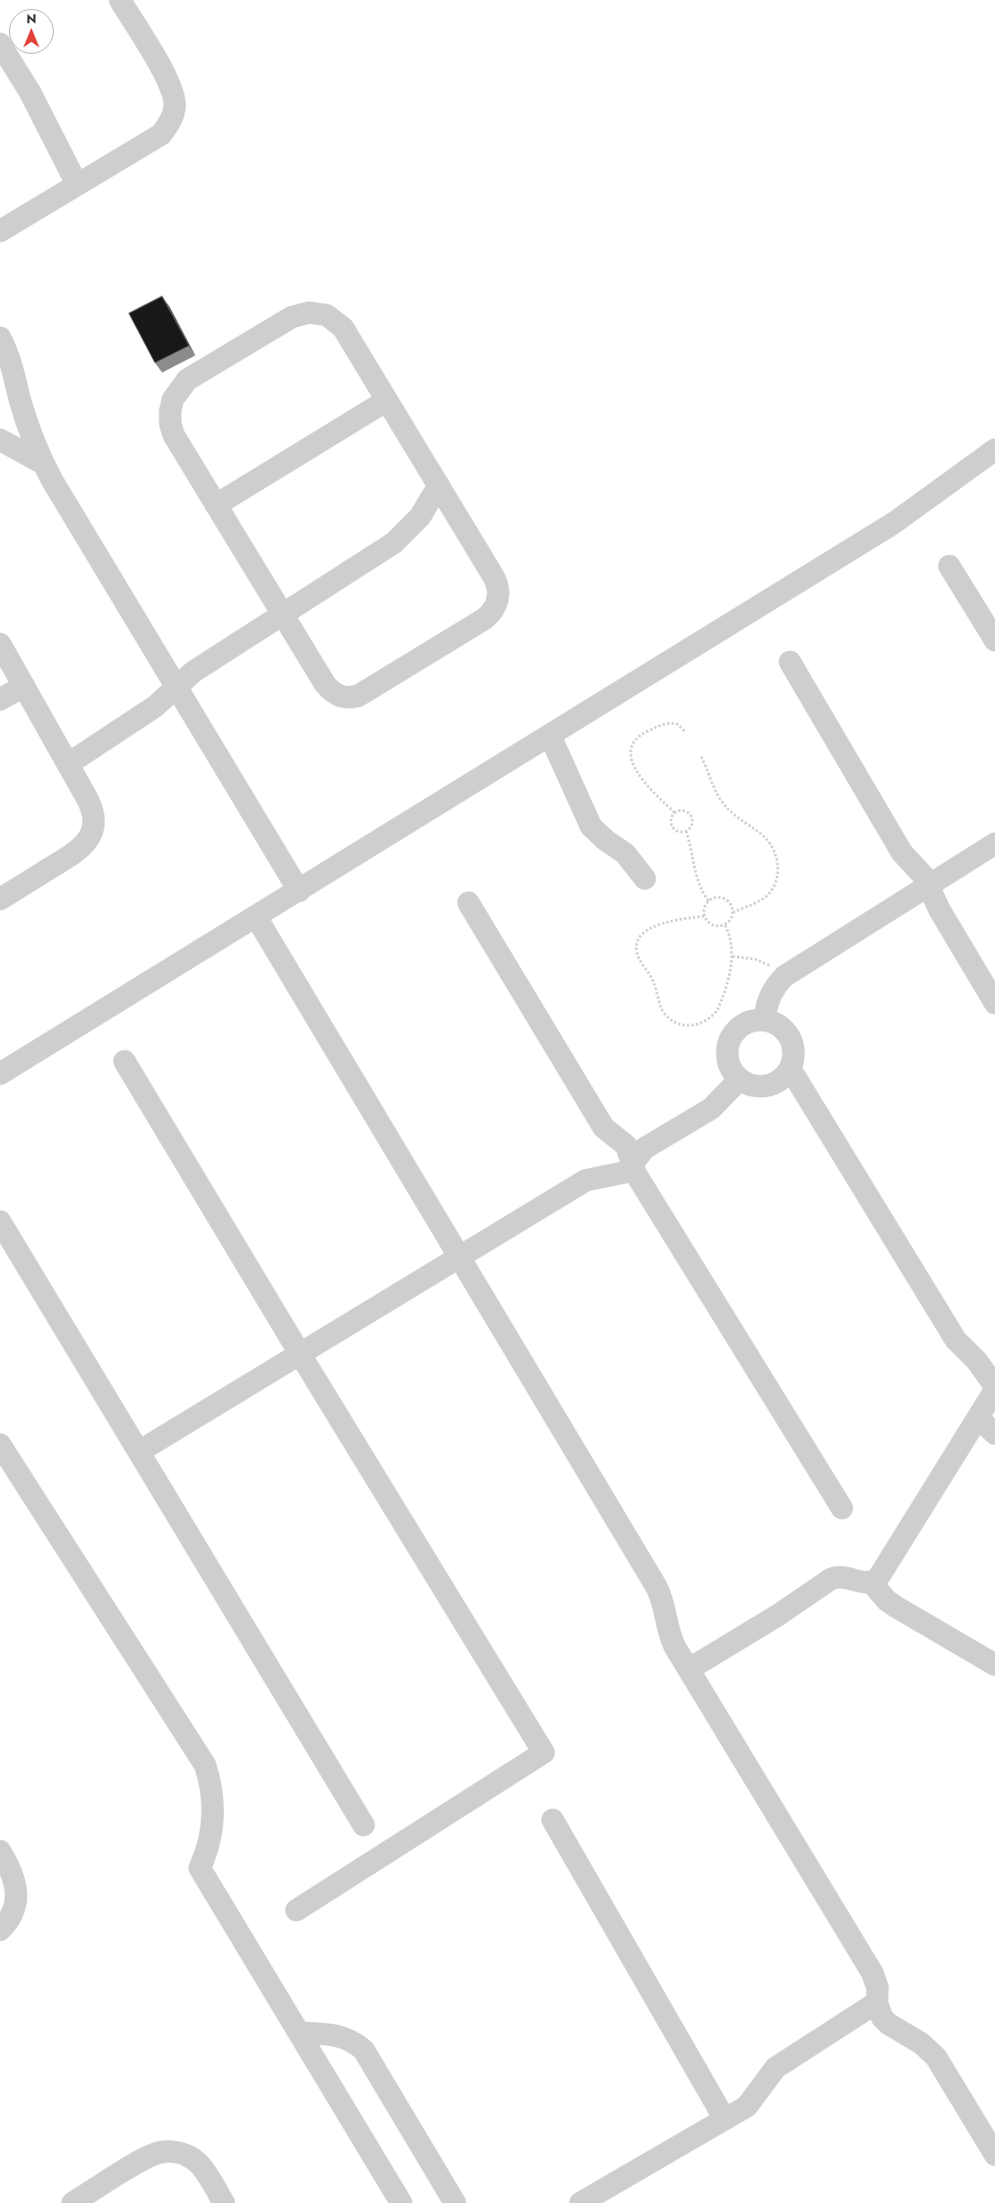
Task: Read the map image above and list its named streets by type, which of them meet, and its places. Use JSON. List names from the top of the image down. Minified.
{"north":"top"}
